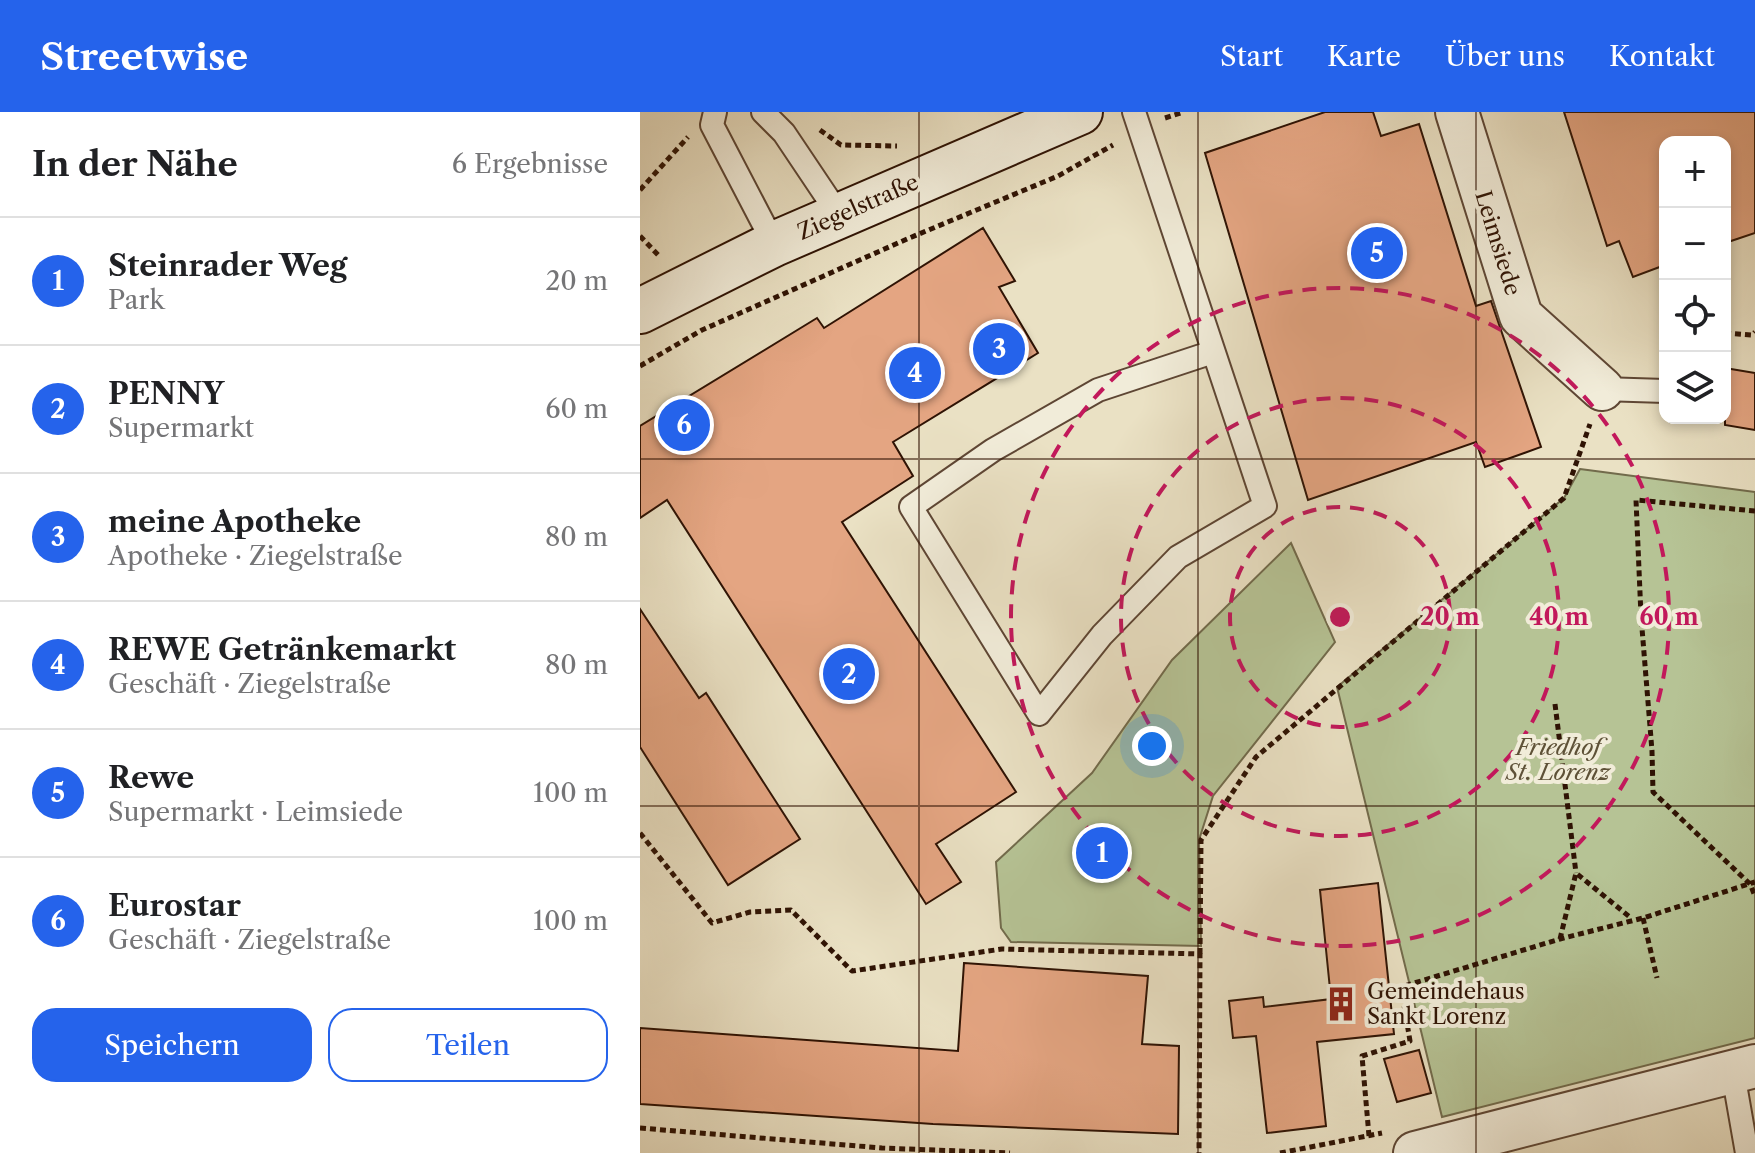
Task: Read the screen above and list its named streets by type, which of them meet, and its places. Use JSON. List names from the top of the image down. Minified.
{"streets":{"main road":["Ziegelstraße"],"street":["Leimsiede"]},"parks":["Friedhof St. Lorenz"],"places":{"building":["Gemeindehaus Sankt Lorenz"]},"page":{"header":"Streetwise","nav":["Start","Karte","Über uns","Kontakt"],"heading":["In der Nähe","6 Ergebnisse"],"map_buttons":["+","−"],"list":[{"mark":"1","name":"Steinrader Weg","note":"Park","value":"20 m"},{"mark":"2","name":"PENNY","note":"Supermarkt","value":"60 m"},{"mark":"3","name":"meine Apotheke","note":"Apotheke · Ziegelstraße","value":"80 m"},{"mark":"4","name":"REWE Getränkemarkt","note":"Geschäft · Ziegelstraße","value":"80 m"},{"mark":"5","name":"Rewe","note":"Supermarkt · Leimsiede","value":"100 m"},{"mark":"6","name":"Eurostar","note":"Geschäft · Ziegelstraße","value":"100 m"}],"pins":["5","3","4","6","2","1"],"buttons":["Speichern","Teilen"]},"rings":["20 m","40 m","60 m"]}
